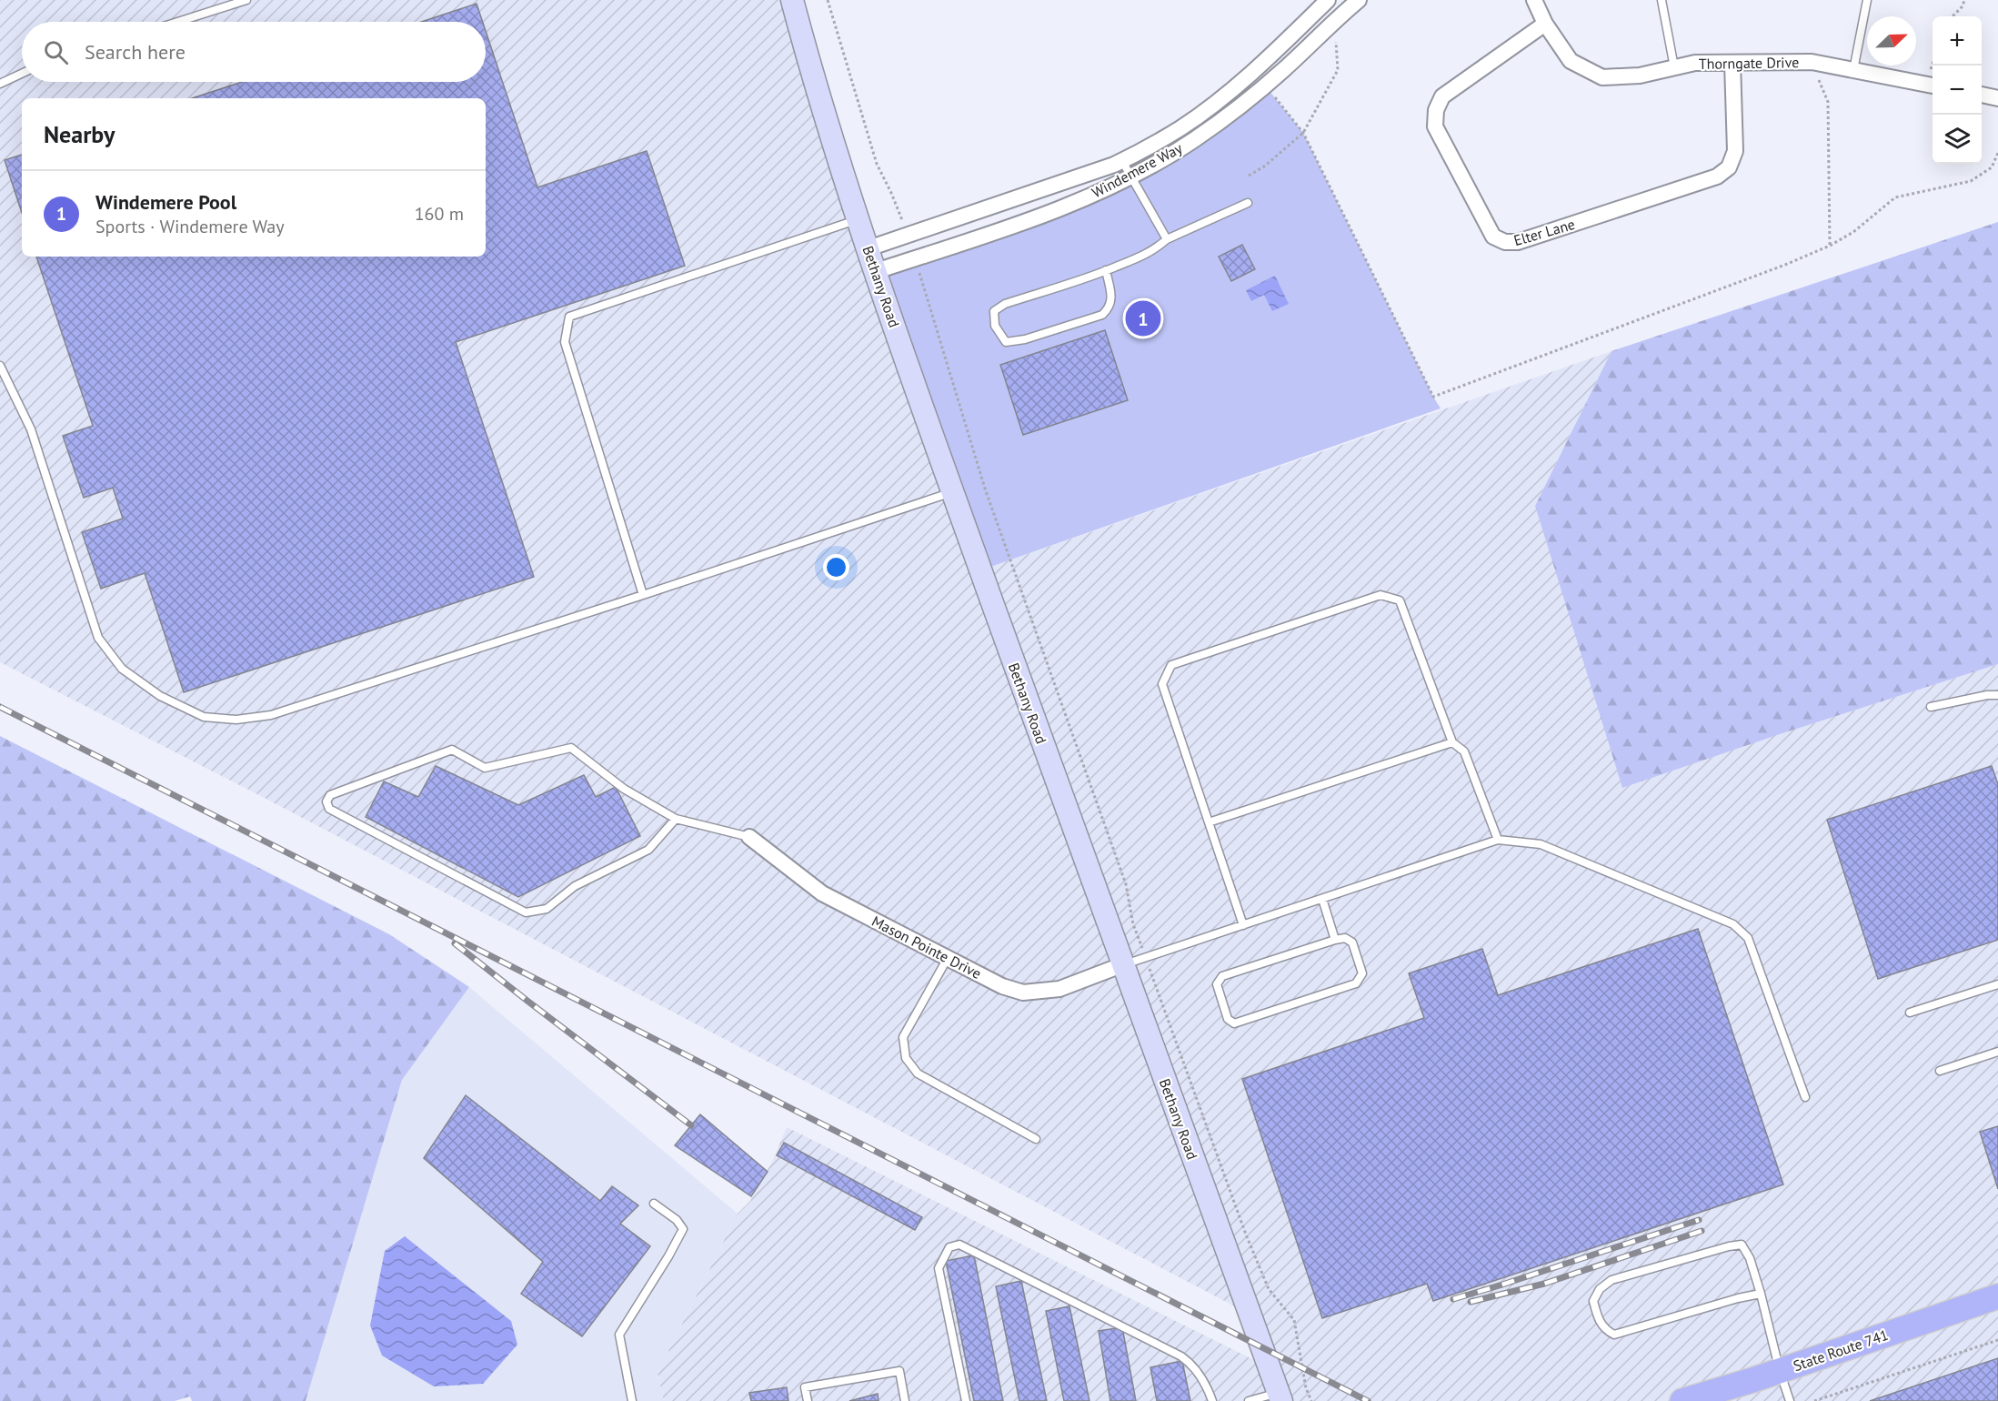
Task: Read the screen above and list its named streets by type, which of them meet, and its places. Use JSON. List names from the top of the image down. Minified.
{"streets":{"main road":["Bethany Road","State Route 741"],"street":["Thorngate Drive","Windemere Way","Elter Lane","Mason Pointe Drive"]},"crossings":[["Thorngate Drive","Elter Lane"],["Windemere Way","Bethany Road"],["Bethany Road","Mason Pointe Drive"]],"north":"top right","page":{"map_buttons":["+","−"],"search":"Search here","heading":"Nearby","list":[{"mark":"1","name":"Windemere Pool","note":"Sports · Windemere Way","value":"160 m"}],"pins":"1"}}
